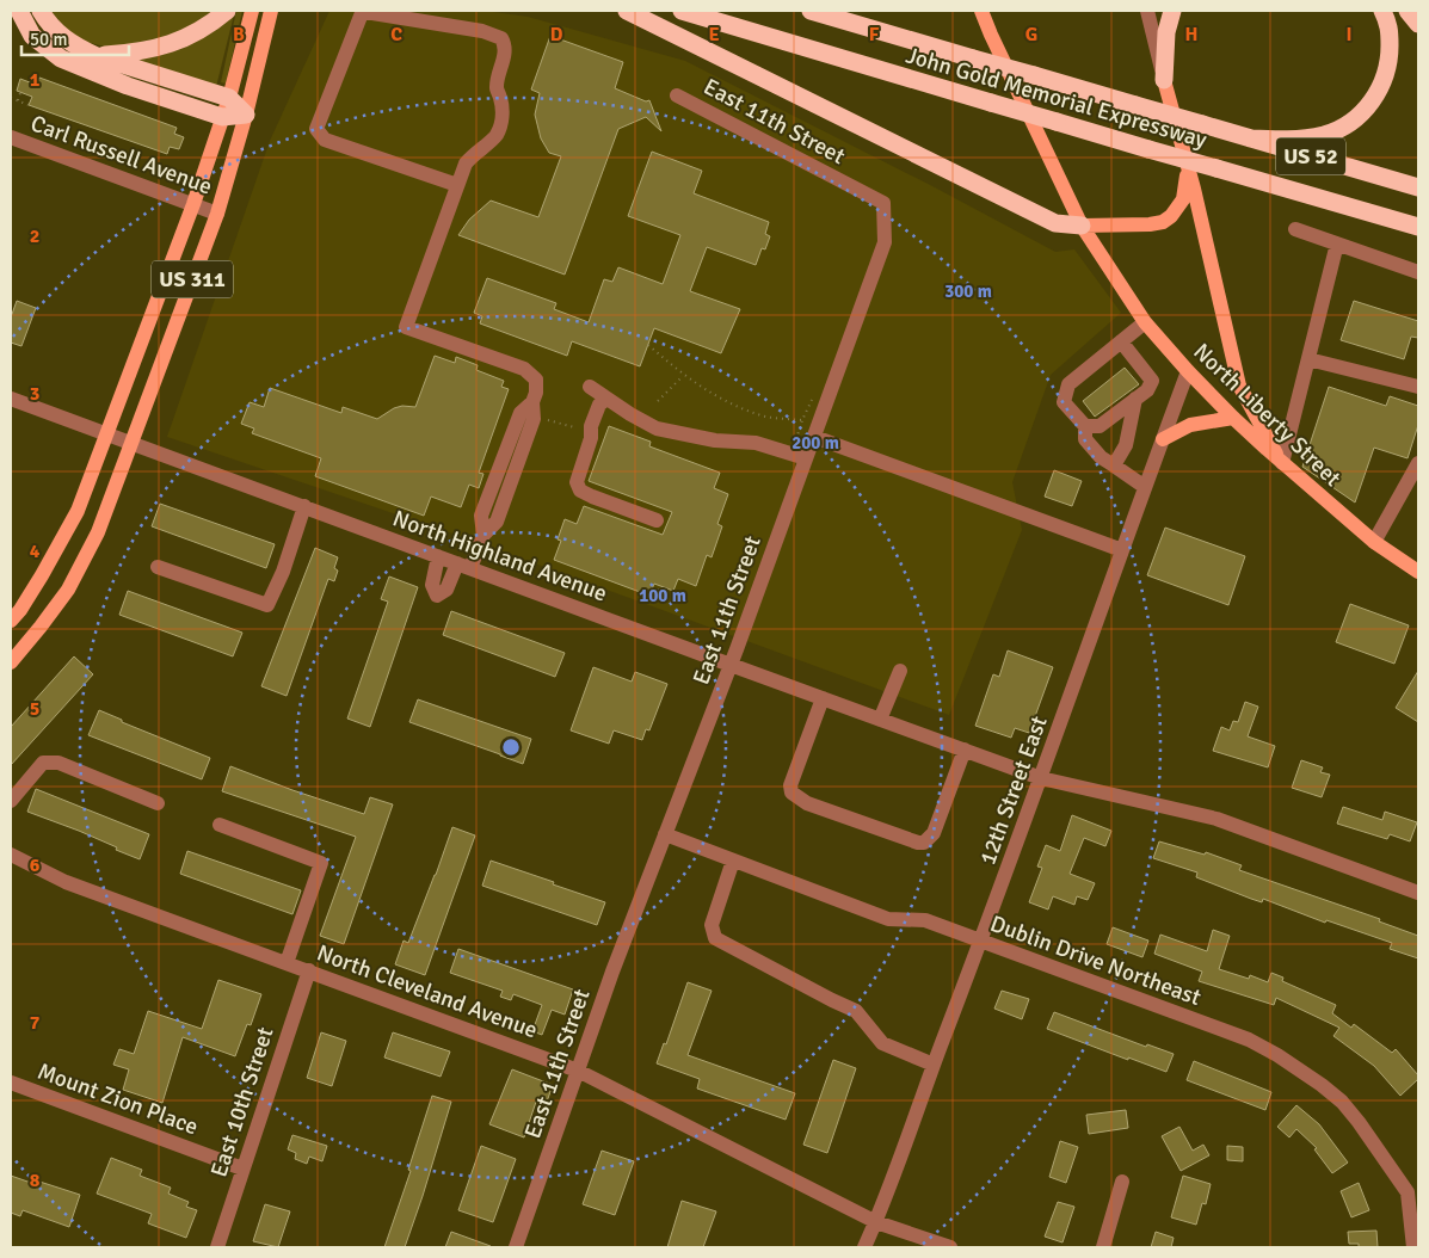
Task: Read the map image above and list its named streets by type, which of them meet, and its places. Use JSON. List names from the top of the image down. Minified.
{"streets":{"highway":["John Gold Memorial Expressway","US 52"],"main road":["US 311","North Liberty Street"],"street":["East 11th Street","Carl Russell Avenue","North Highland Avenue","12th Street East","Dublin Drive Northeast","North Cleveland Avenue","Mount Zion Place","East 10th Street"]},"crossings":[["East 11th Street","North Highland Avenue"],["East 11th Street","Dublin Drive Northeast"],["East 11th Street","North Cleveland Avenue"],["Carl Russell Avenue","US 311"],["US 311","North Highland Avenue"],["North Liberty Street","12th Street East"],["North Highland Avenue","12th Street East"],["12th Street East","Dublin Drive Northeast"],["12th Street East","North Cleveland Avenue"],["North Cleveland Avenue","East 10th Street"],["Mount Zion Place","East 10th Street"]],"scale_bar":"50 m","grid":{"columns":["B","C","D","E","F","G","H","I"],"rows":["1","2","3","4","5","6","7","8"]},"rings":["300 m","200 m","100 m"]}
